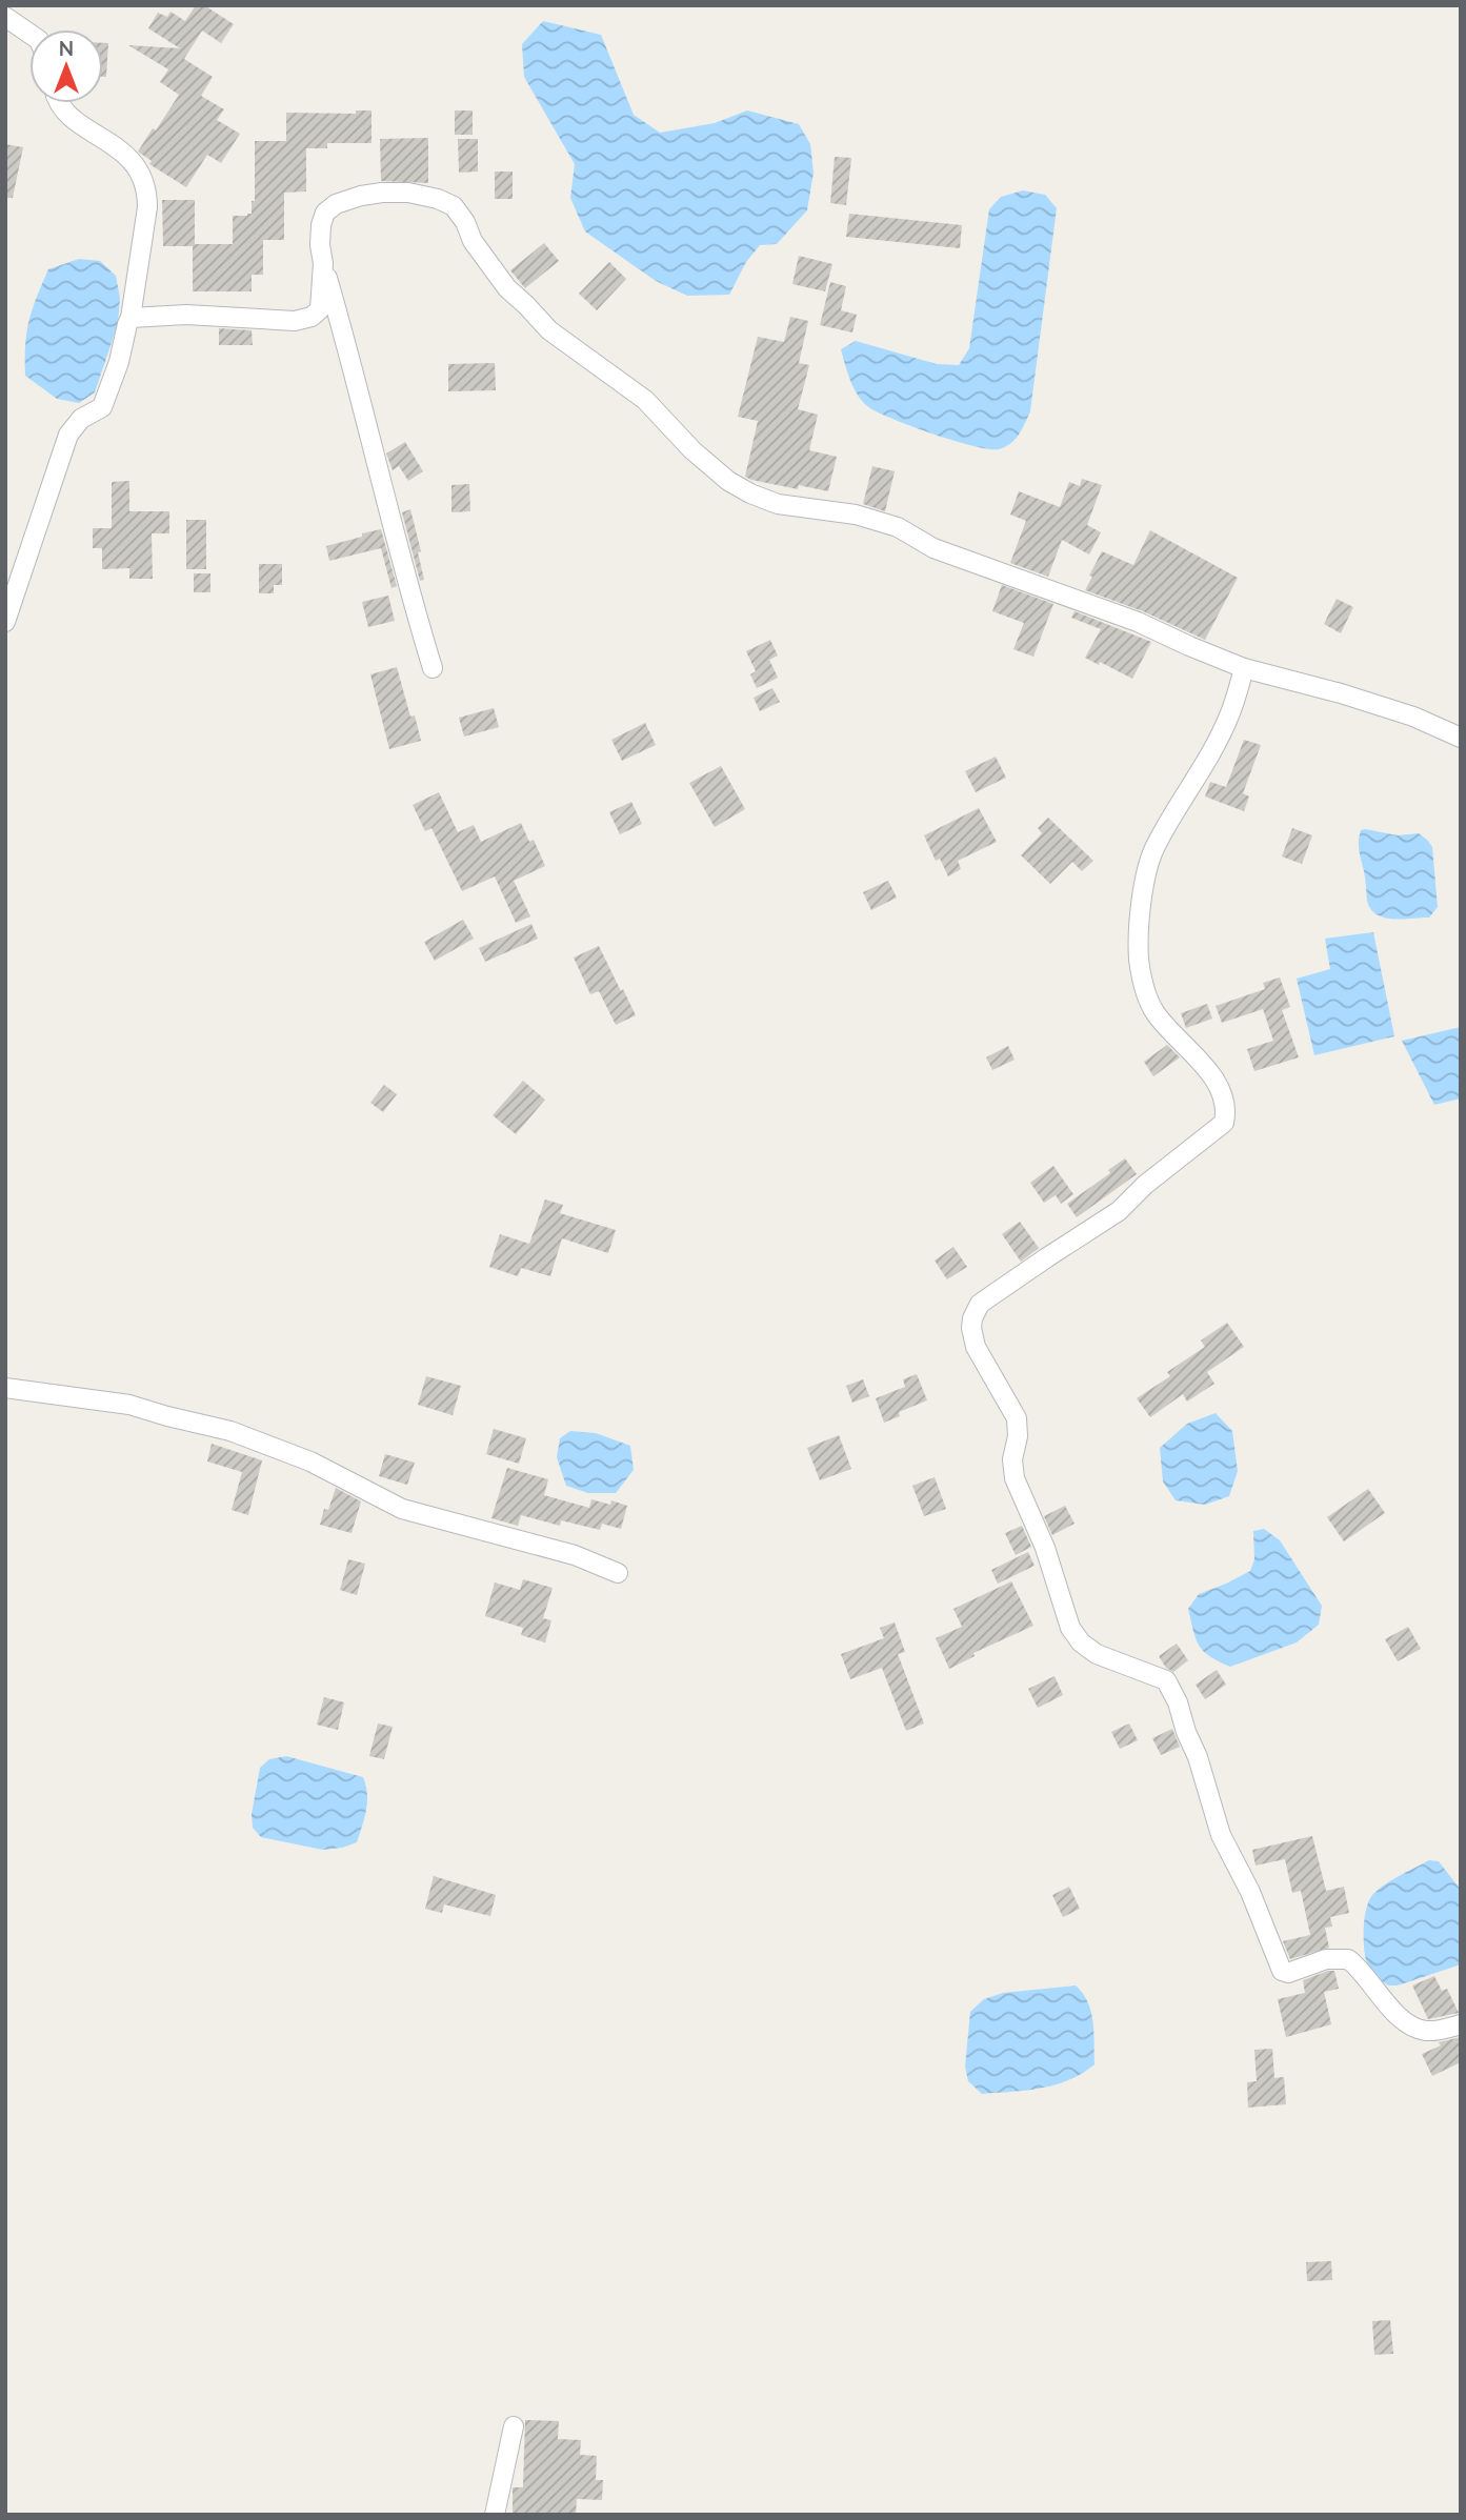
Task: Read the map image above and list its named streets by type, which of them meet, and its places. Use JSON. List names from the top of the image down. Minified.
{"north":"top"}
